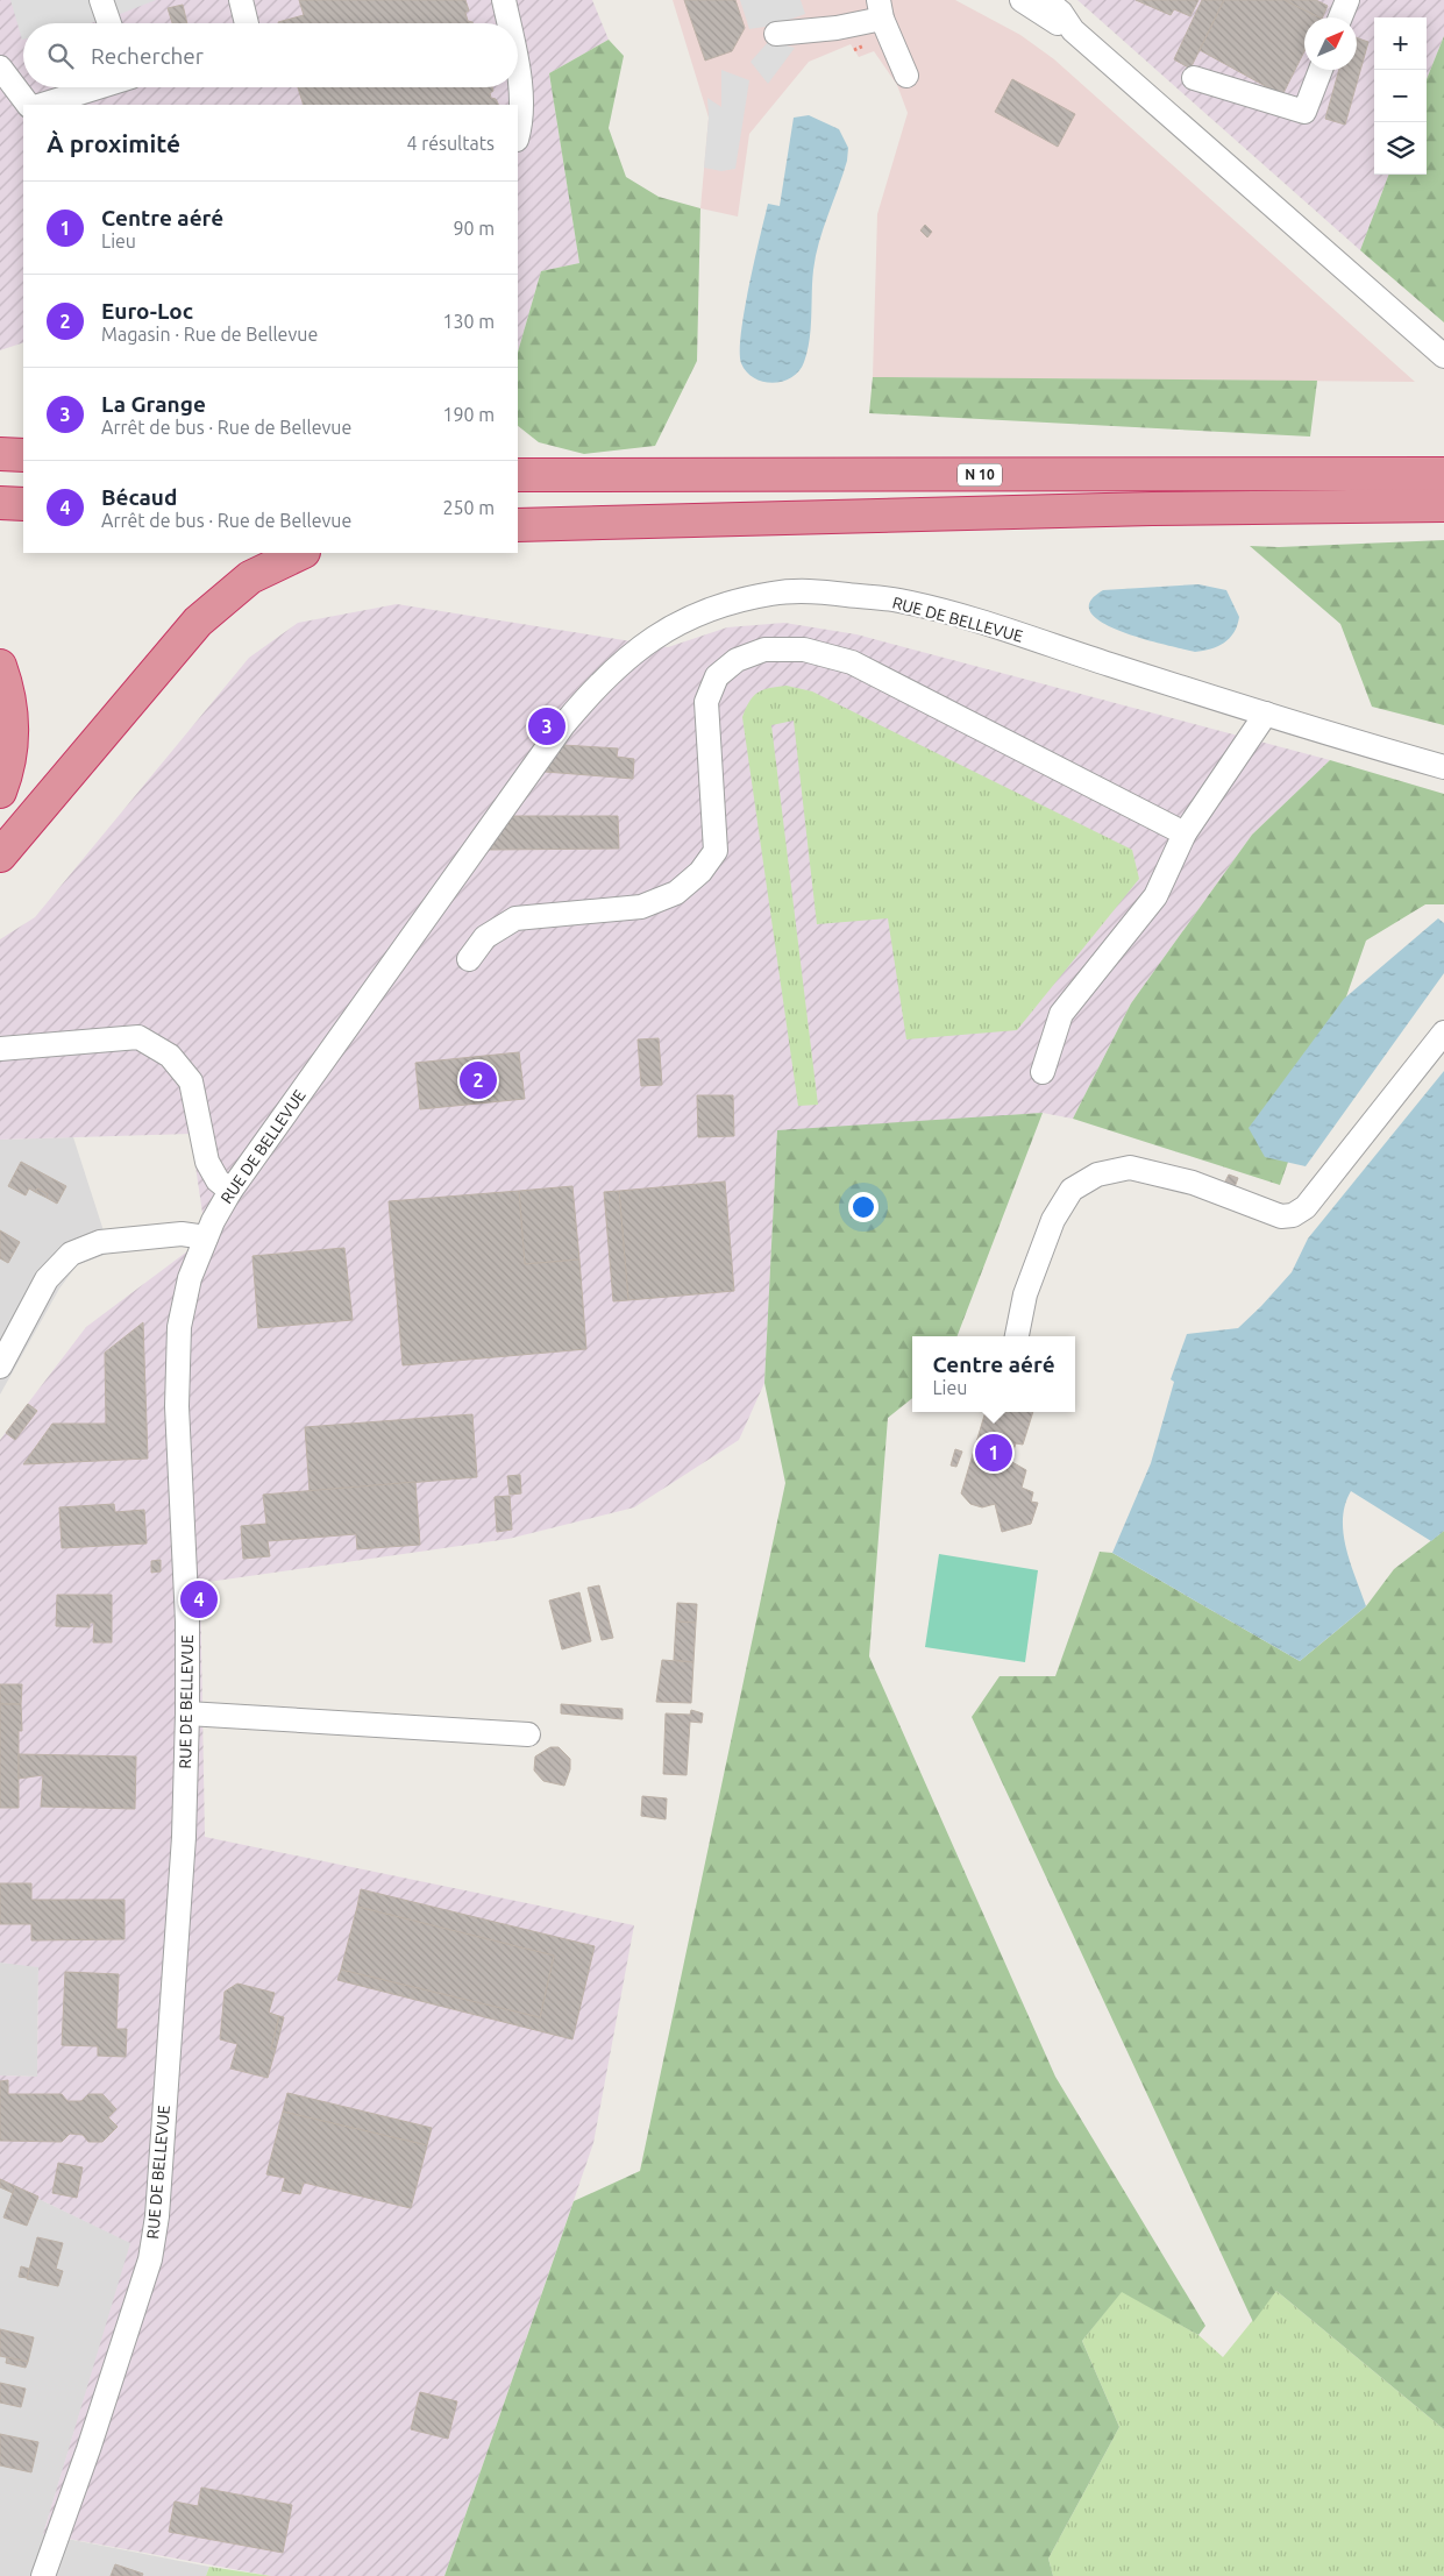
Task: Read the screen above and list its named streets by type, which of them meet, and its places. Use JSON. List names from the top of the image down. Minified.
{"streets":{"highway":["N 10"],"street":["RUE DE BELLEVUE"]},"north":"top right","page":{"map_buttons":["+","−"],"search":"Rechercher","heading":["À proximité","4 résultats"],"list":[{"mark":"1","name":"Centre aéré","note":"Lieu","value":"90 m"},{"mark":"2","name":"Euro-Loc","note":"Magasin · Rue de Bellevue","value":"130 m"},{"mark":"3","name":"La Grange","note":"Arrêt de bus · Rue de Bellevue","value":"190 m"},{"mark":"4","name":"Bécaud","note":"Arrêt de bus · Rue de Bellevue","value":"250 m"}],"pins":["3","2","1","4"],"popup":["Centre aéré","Lieu"]}}
